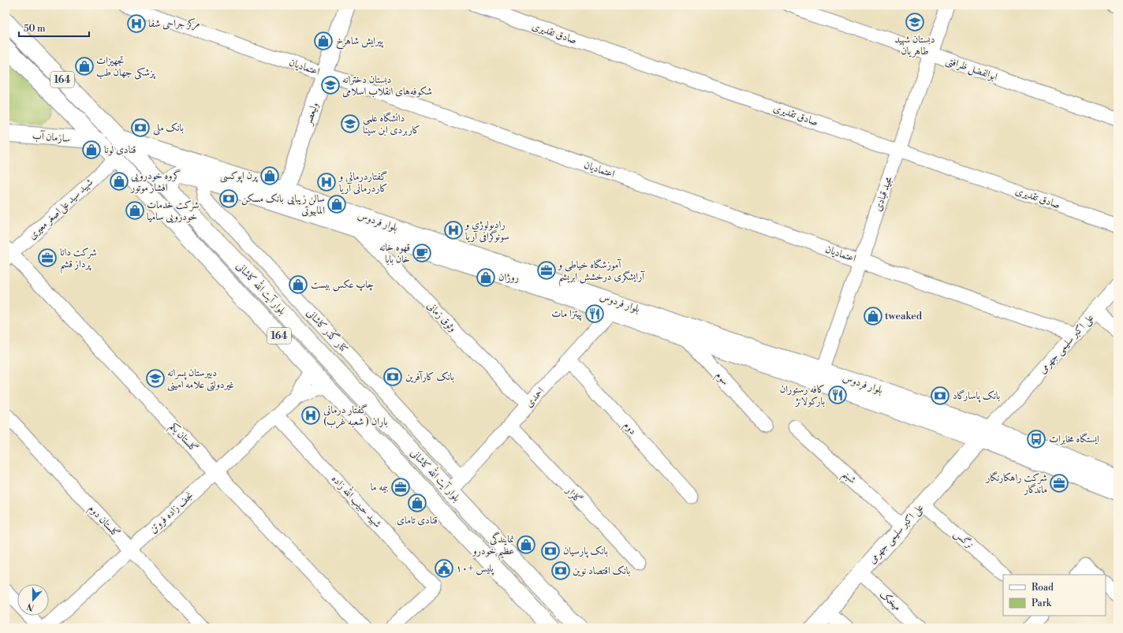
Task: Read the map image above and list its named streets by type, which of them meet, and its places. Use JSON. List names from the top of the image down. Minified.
{"streets":{"main road":["164","ولیعصر","سازمان آب","بلوار فردوس","بلوار آیت الله کاشانی","علی اکبر سلیمی جهرمی"],"street":["صادق تقدیری","اعتمادیان","ابوالفضل ظرافتی","مجید قبادی","شهید سید علی‌اصغر معیری","وثوق زمانی","کنار گذر کاشانی","سوم","احمدی","دوم","گلستان یکم","شبنم","گلزار","شهید حبیب الله زاده","نجف زاده فروتن","گلستان دوم","نرگس","میخک"]},"crossings":[["صادق تقدیری","مجید قبادی"],["اعتمادیان","ولیعصر"],["اعتمادیان","مجید قبادی"],["اعتمادیان","علی اکبر سلیمی جهرمی"],["ابوالفضل ظرافتی","مجید قبادی"],["ولیعصر","بلوار فردوس"],["سازمان آب","بلوار آیت الله کاشانی"],["مجید قبادی","بلوار فردوس"],["شهید سید علی‌اصغر معیری","بلوار آیت الله کاشانی"],["شهید سید علی‌اصغر معیری","گلستان یکم"],["بلوار فردوس","بلوار آیت الله کاشانی"],["بلوار فردوس","وثوق زمانی"],["بلوار فردوس","کنار گذر کاشانی"],["بلوار فردوس","علی اکبر سلیمی جهرمی"],["بلوار فردوس","سوم"],["بلوار فردوس","احمدی"],["بلوار آیت الله کاشانی","احمدی"],["بلوار آیت الله کاشانی","نجف زاده فروتن"],["وثوق زمانی","احمدی"],["کنار گذر کاشانی","احمدی"],["علی اکبر سلیمی جهرمی","شبنم"],["علی اکبر سلیمی جهرمی","نرگس"],["علی اکبر سلیمی جهرمی","میخک"],["احمدی","دوم"],["احمدی","گلزار"],["گلستان یکم","نجف زاده فروتن"],["شهید حبیب الله زاده","نجف زاده فروتن"],["نجف زاده فروتن","گلستان دوم"]],"places":{"school or university":["دبستان شهید طاهریان","دبستان دخترانه شکوفه‌های انقلاب اسلامی","دانشگاه علمی کاربردی ابن سینا","دبیرستان پسرانه غیردولتی علامه امینی"],"hospital":["مرکز جراحی شفا","گفتاردرمانی و کاردرمانی آریا","رادیولوژی و سونوگرافی آریا","گفتار درمانی باران ( شعبه غرب)"],"shop":["پیرایش شاهرخ","تجهیزات پزشکی جهان طب","قنادی لونا","پرن اپوکسی","گروه خودرویی افشار موتور","سالن زیبایی المابیوتی","شرکت خدمات خودرویی سامیا","روژان","چاپ عكس بيست","tweaked","قنادی تامای","نمایندگی عظیم خودرو"],"bank":["بانک ملی","بانک مسکن","بانک کارآفرین","بانک پاسارگاد","بانک پارسیان","بانک اقتصاد نوین"],"cafe":["قهوه خانه خان بابا"],"office":["شرکت دانا پرداز قشم","آموزشگاه خیاطی و آرایشگری درخشش ابریشم","شرکت راهکارنگار ماندگار","بیمه ما"],"restaurant":["پیتزا مات","کافه رستوران بارکولانژ"],"bus stop":["ایستگاه مخابرات"],"public building":["پلیس +۱۰"]},"legend":["Road","Park"],"scale_bar":"50 m","north":"bottom"}
